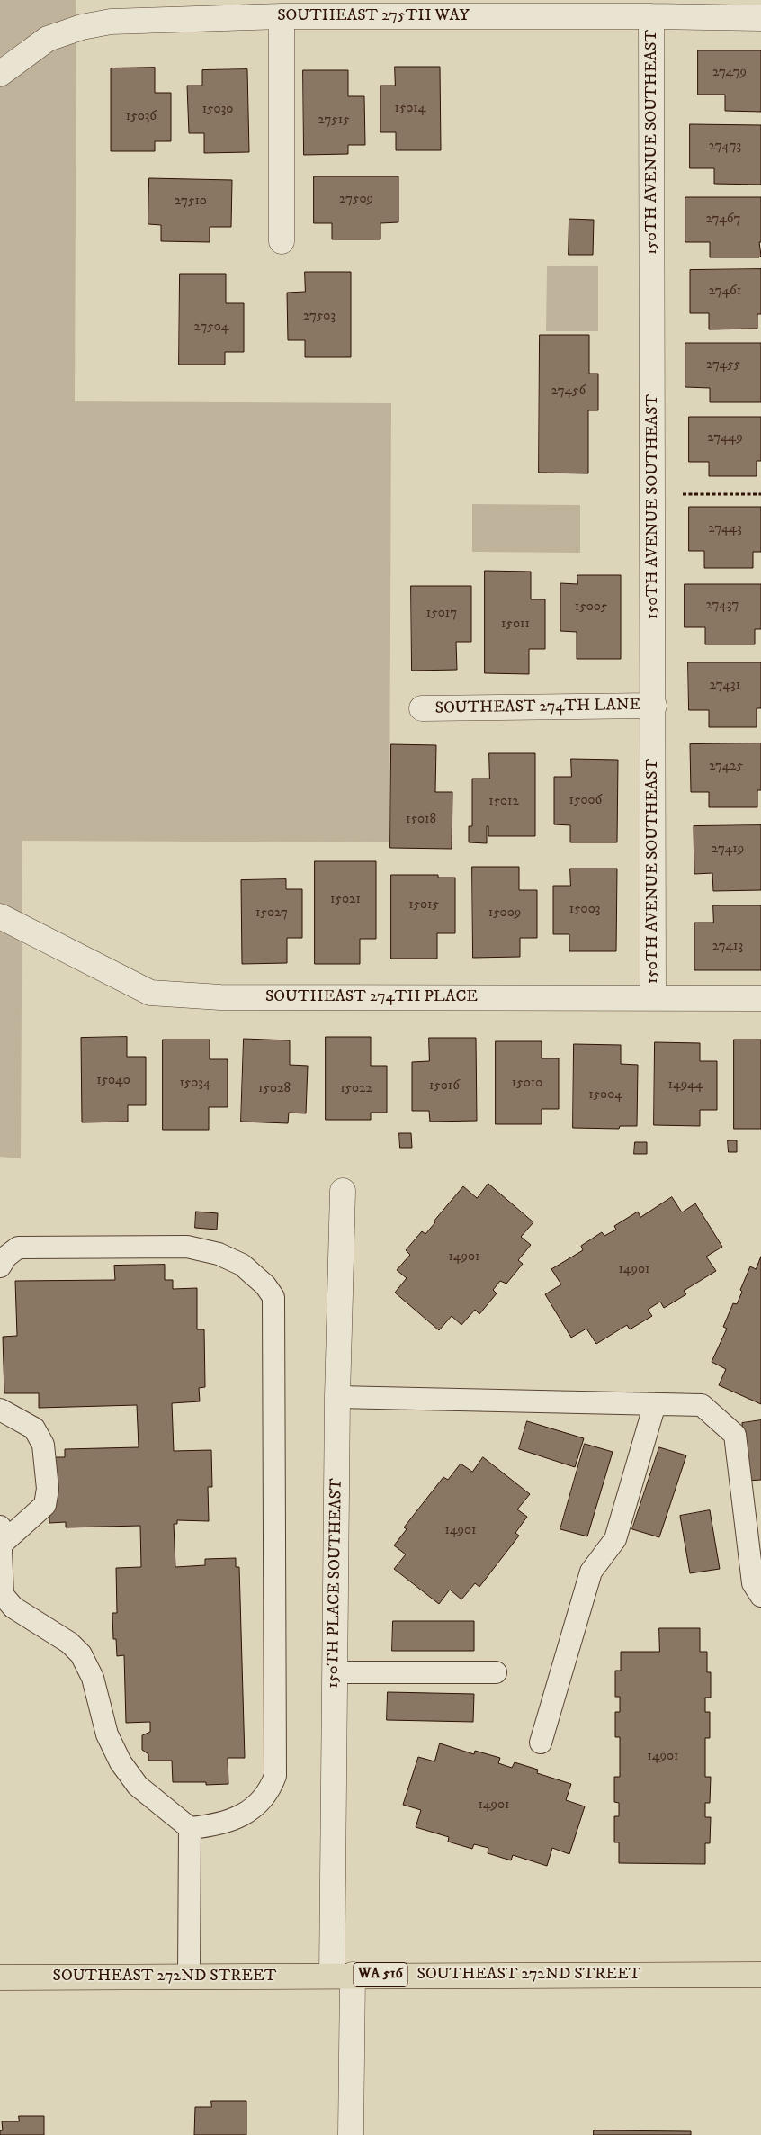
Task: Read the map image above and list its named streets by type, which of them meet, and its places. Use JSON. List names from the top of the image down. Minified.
{"streets":{"main road":["WA 516","SOUTHEAST 272ND STREET"],"street":["SOUTHEAST 275TH WAY","150TH AVENUE SOUTHEAST","SOUTHEAST 274TH LANE","SOUTHEAST 274TH PLACE","150TH PLACE SOUTHEAST"]},"crossings":[["SOUTHEAST 275TH WAY","150TH AVENUE SOUTHEAST"],["150TH AVENUE SOUTHEAST","SOUTHEAST 274TH LANE"],["150TH AVENUE SOUTHEAST","SOUTHEAST 274TH PLACE"],["150TH PLACE SOUTHEAST","SOUTHEAST 272ND STREET"]],"house_numbers":["27479","15014","15030","15036","27515","27473","27509","27510","27467","27461","27503","27504","27455","27456","27449","27443","27437","15005","15017","15011","27431","27425","15006","15012","15018","27419","15021","15015","15003","15027","15009","27413","15040","15034","15010","14944","15016","15028","15022","15004","14901","14901","14901","14901","14901"]}
